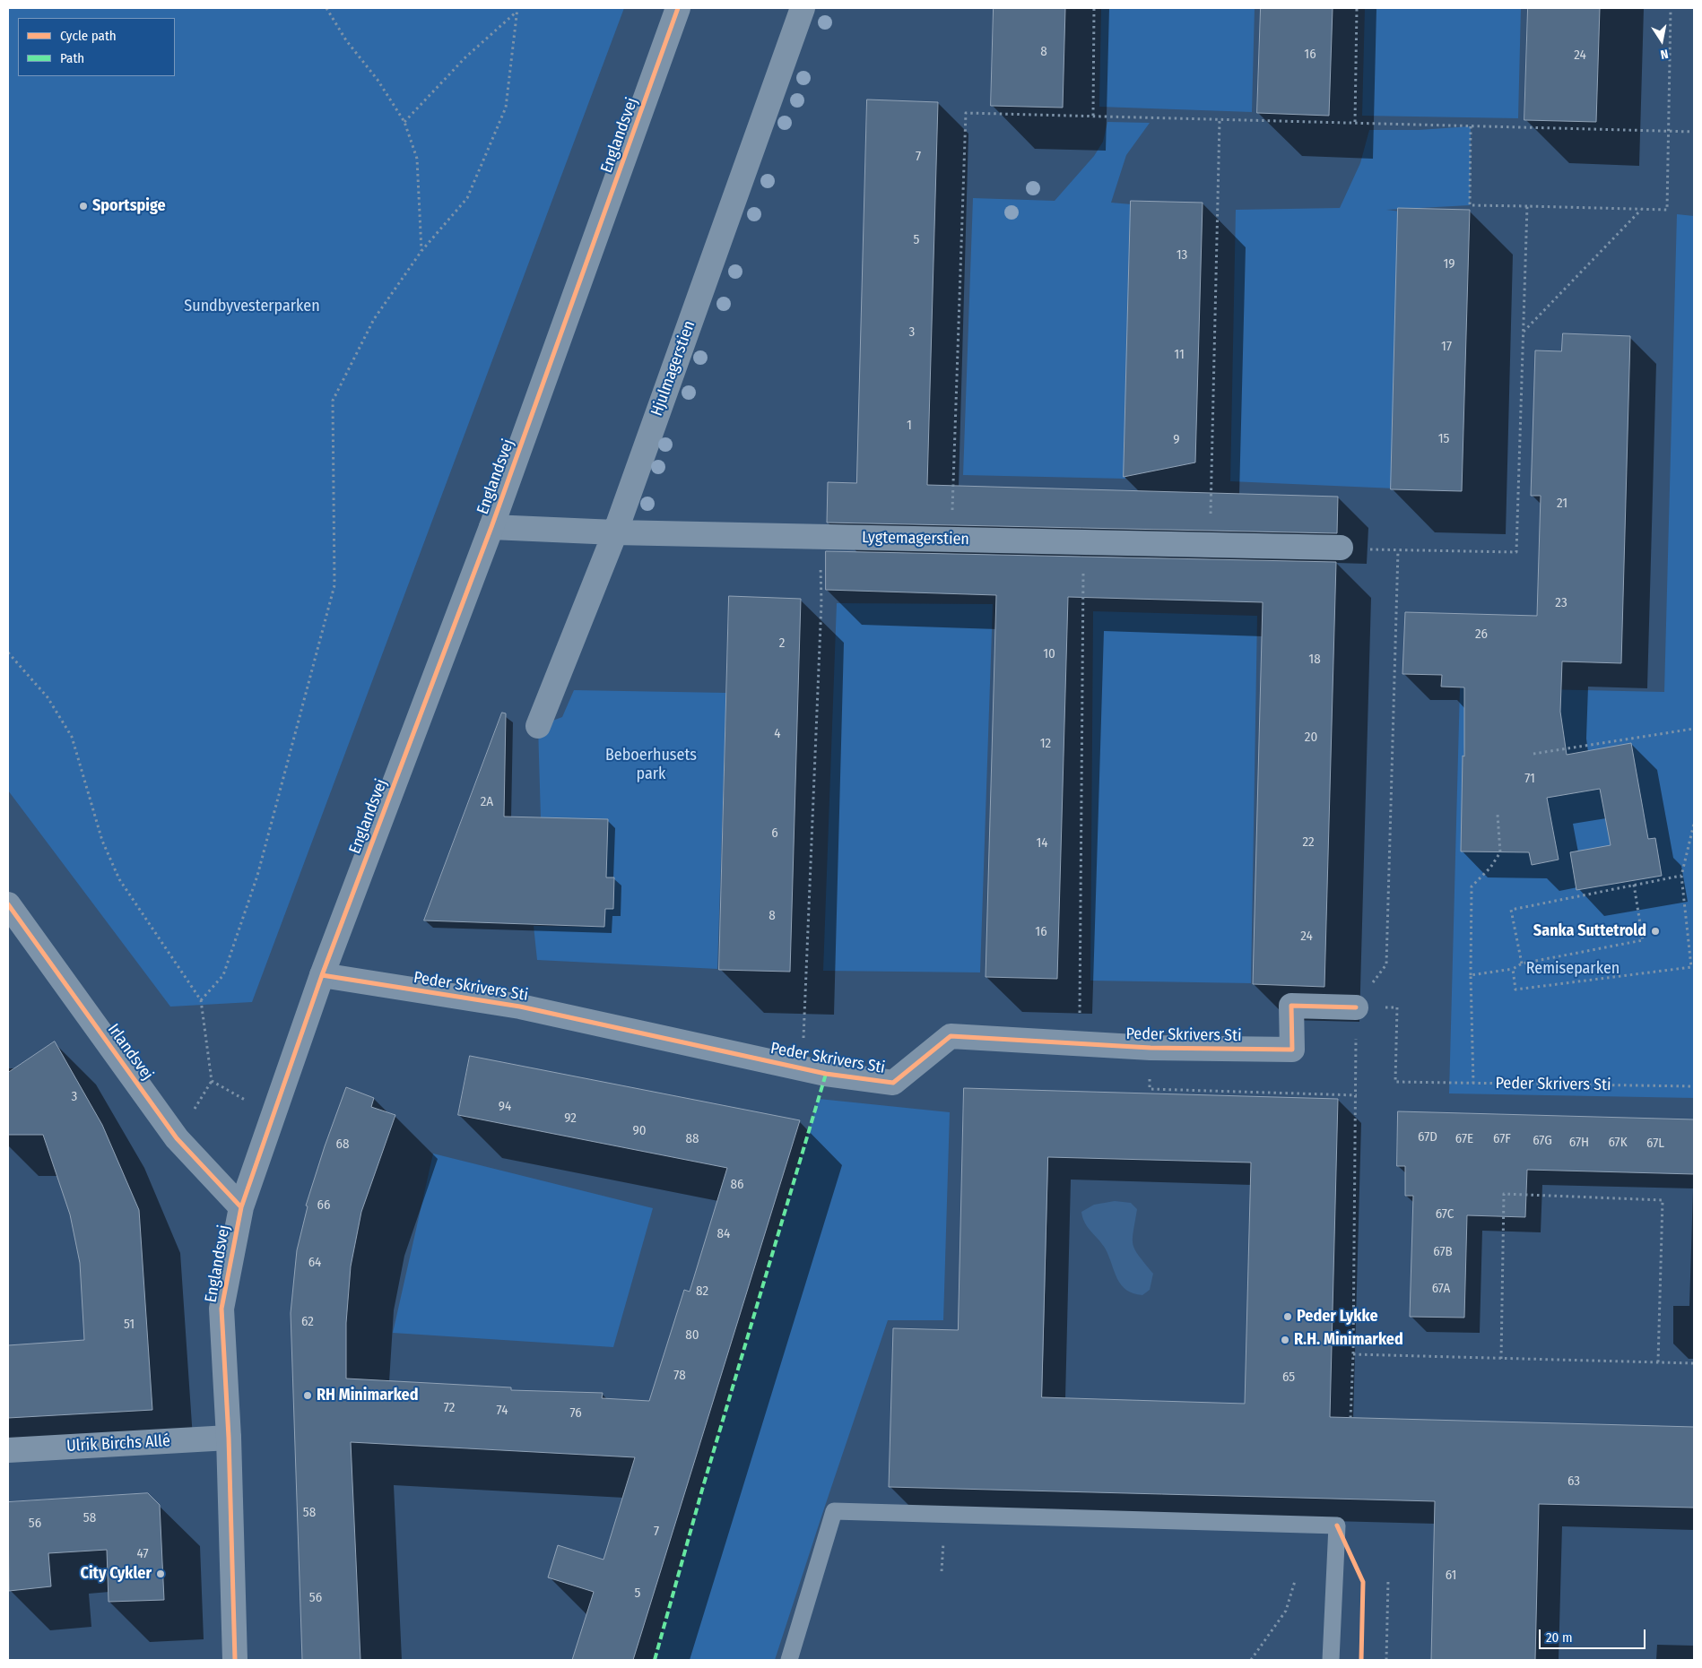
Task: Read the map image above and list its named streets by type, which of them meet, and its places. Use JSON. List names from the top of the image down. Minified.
{"streets":{"street":["Englandsvej","Hjulmagerstien","Lygtemagerstien","Peder Skrivers Sti","Irlandsvej","Ulrik Birchs Allé"]},"crossings":[["Englandsvej","Lygtemagerstien"],["Englandsvej","Peder Skrivers Sti"],["Englandsvej","Irlandsvej"],["Englandsvej","Ulrik Birchs Allé"],["Hjulmagerstien","Lygtemagerstien"]],"parks":["Sundbyvesterparken","Beboerhusets park","Remiseparken"],"places":["Sportspige","Sanka Suttetrold","Peder Lykke","R.H. Minimarked","RH Minimarked","City Cykler"],"house_numbers":["8","16","24","7","5","13","19","3","17","11","1","15","9","21","23","26","2","10","18","4","20","12","71","2A","6","22","14","8","16","24","3","94","92","90","67D","88","67E","67F","67G","67H","67K","67L","68","86","66","67C","84","67B","64","67A","82","62","51","80","78","65","72","74","76","63","58","58","56","7","47","61","5","56"],"legend":["Cycle path","Path"],"scale_bar":"20 m","north":"bottom"}
